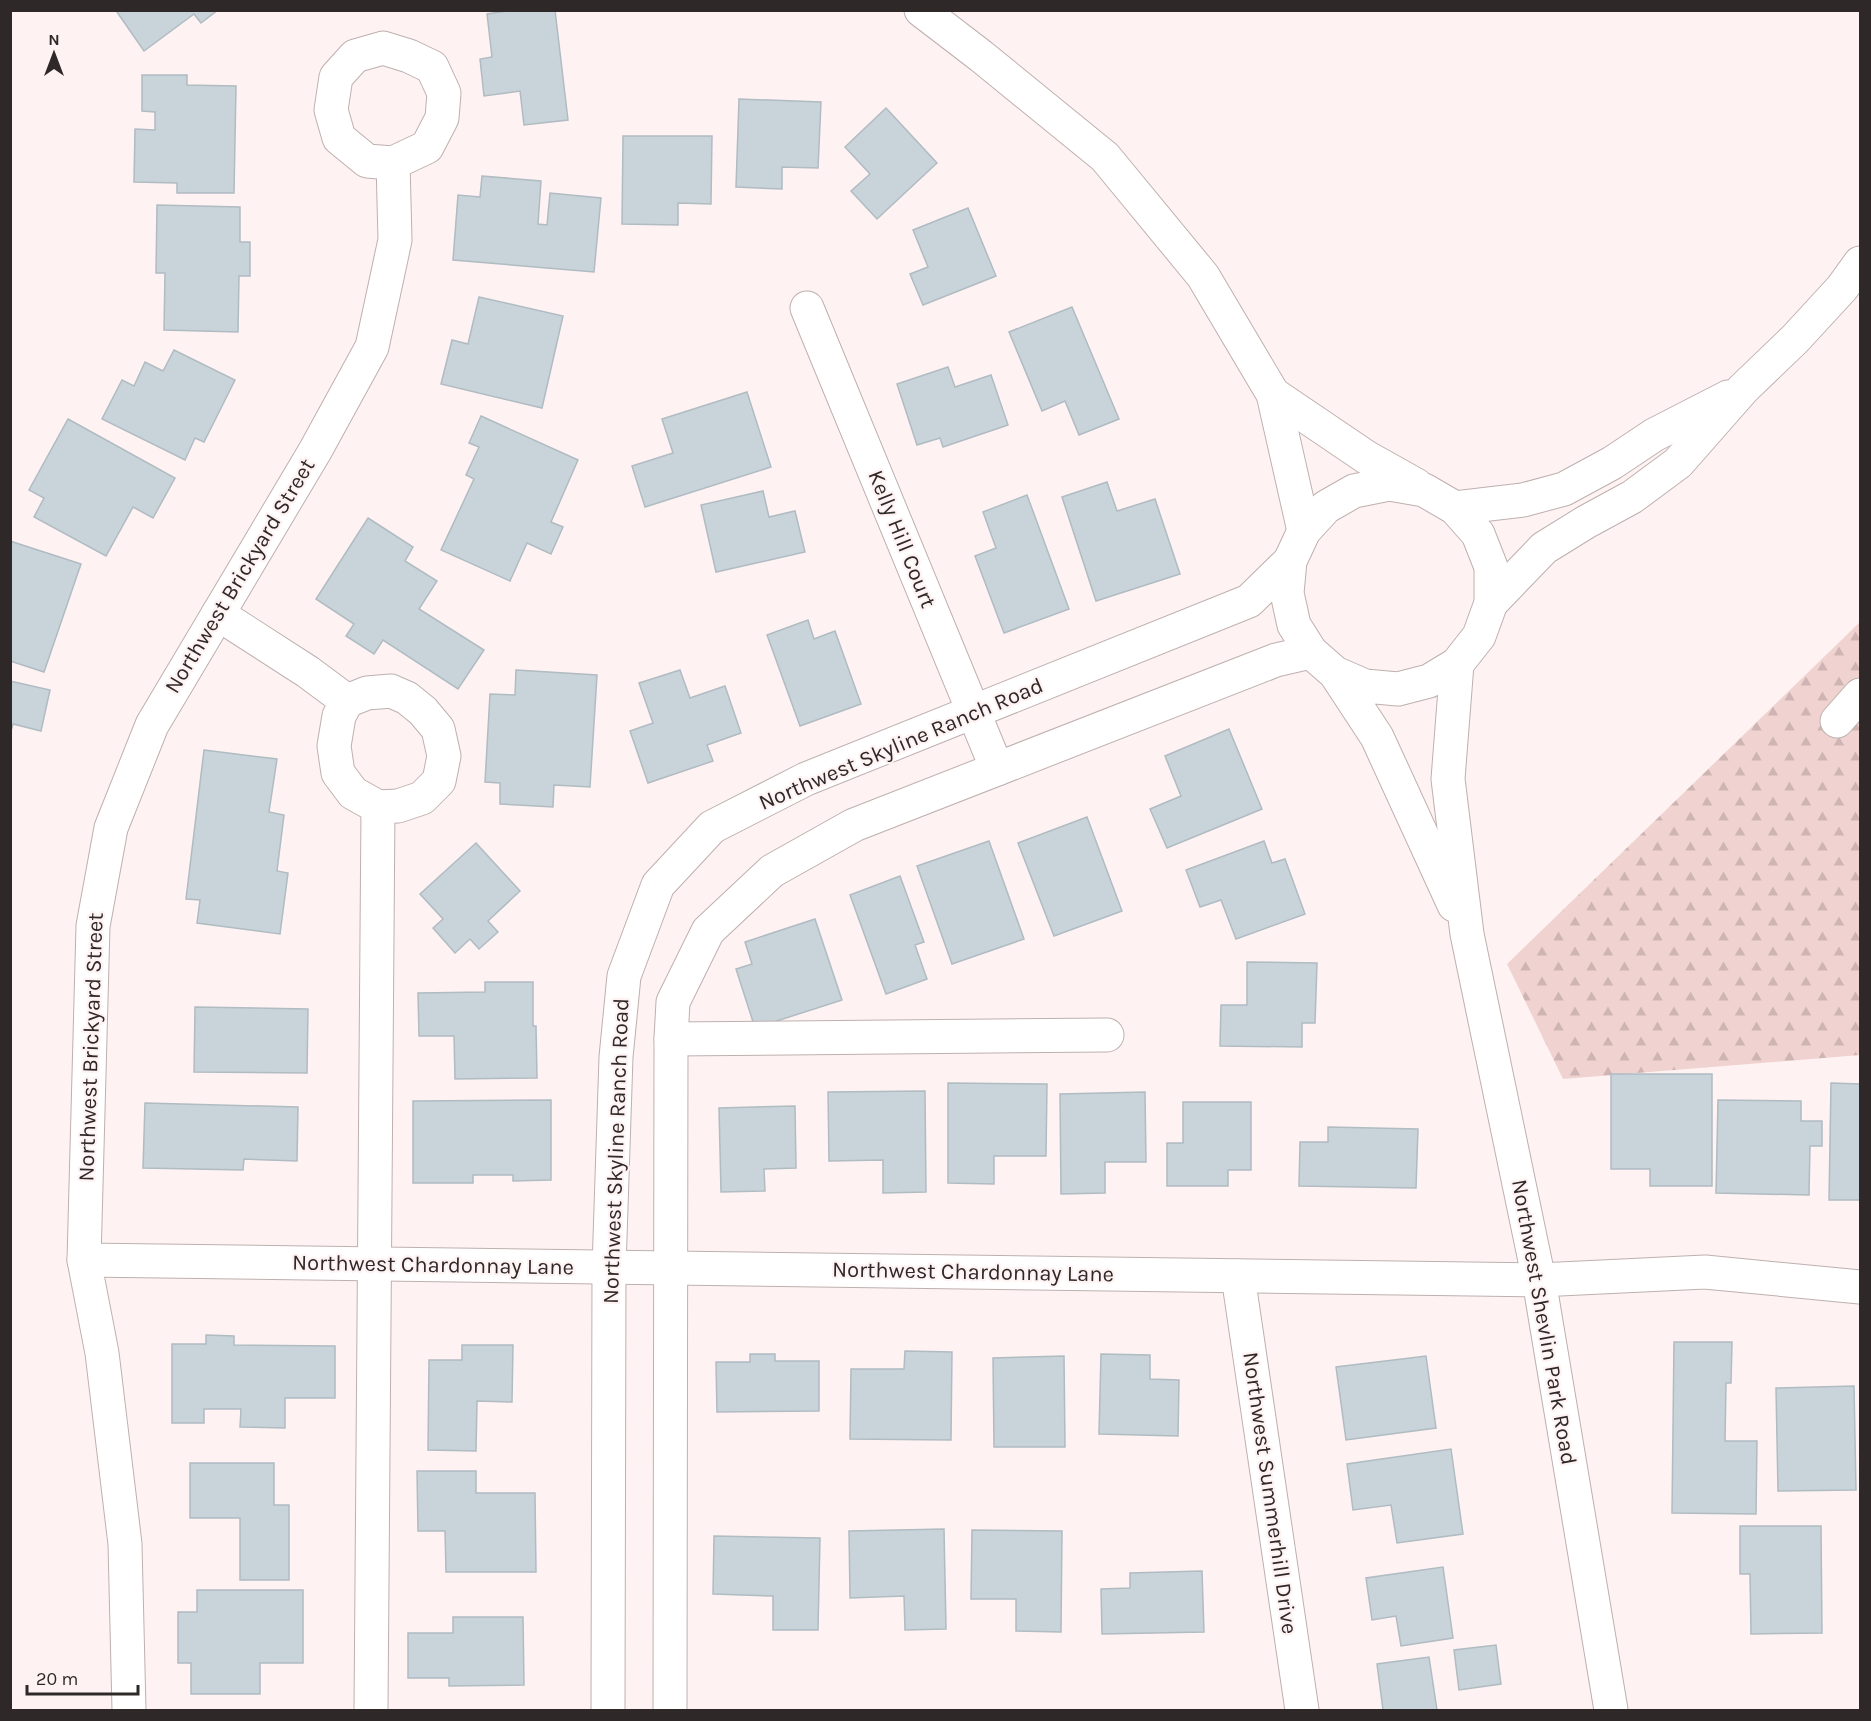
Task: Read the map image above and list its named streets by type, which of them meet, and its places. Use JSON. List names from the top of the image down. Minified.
{"streets":{"street":["Kelly Hill Court","Northwest Brickyard Street","Northwest Skyline Ranch Road","Northwest Chardonnay Lane","Northwest Shevlin Park Road","Northwest Summerhill Drive"]},"crossings":[["Kelly Hill Court","Northwest Skyline Ranch Road"],["Northwest Brickyard Street","Northwest Chardonnay Lane"],["Northwest Skyline Ranch Road","Northwest Chardonnay Lane"],["Northwest Skyline Ranch Road","Northwest Shevlin Park Road"],["Northwest Chardonnay Lane","Northwest Shevlin Park Road"],["Northwest Chardonnay Lane","Northwest Summerhill Drive"]],"scale_bar":"20 m","north":"top"}
